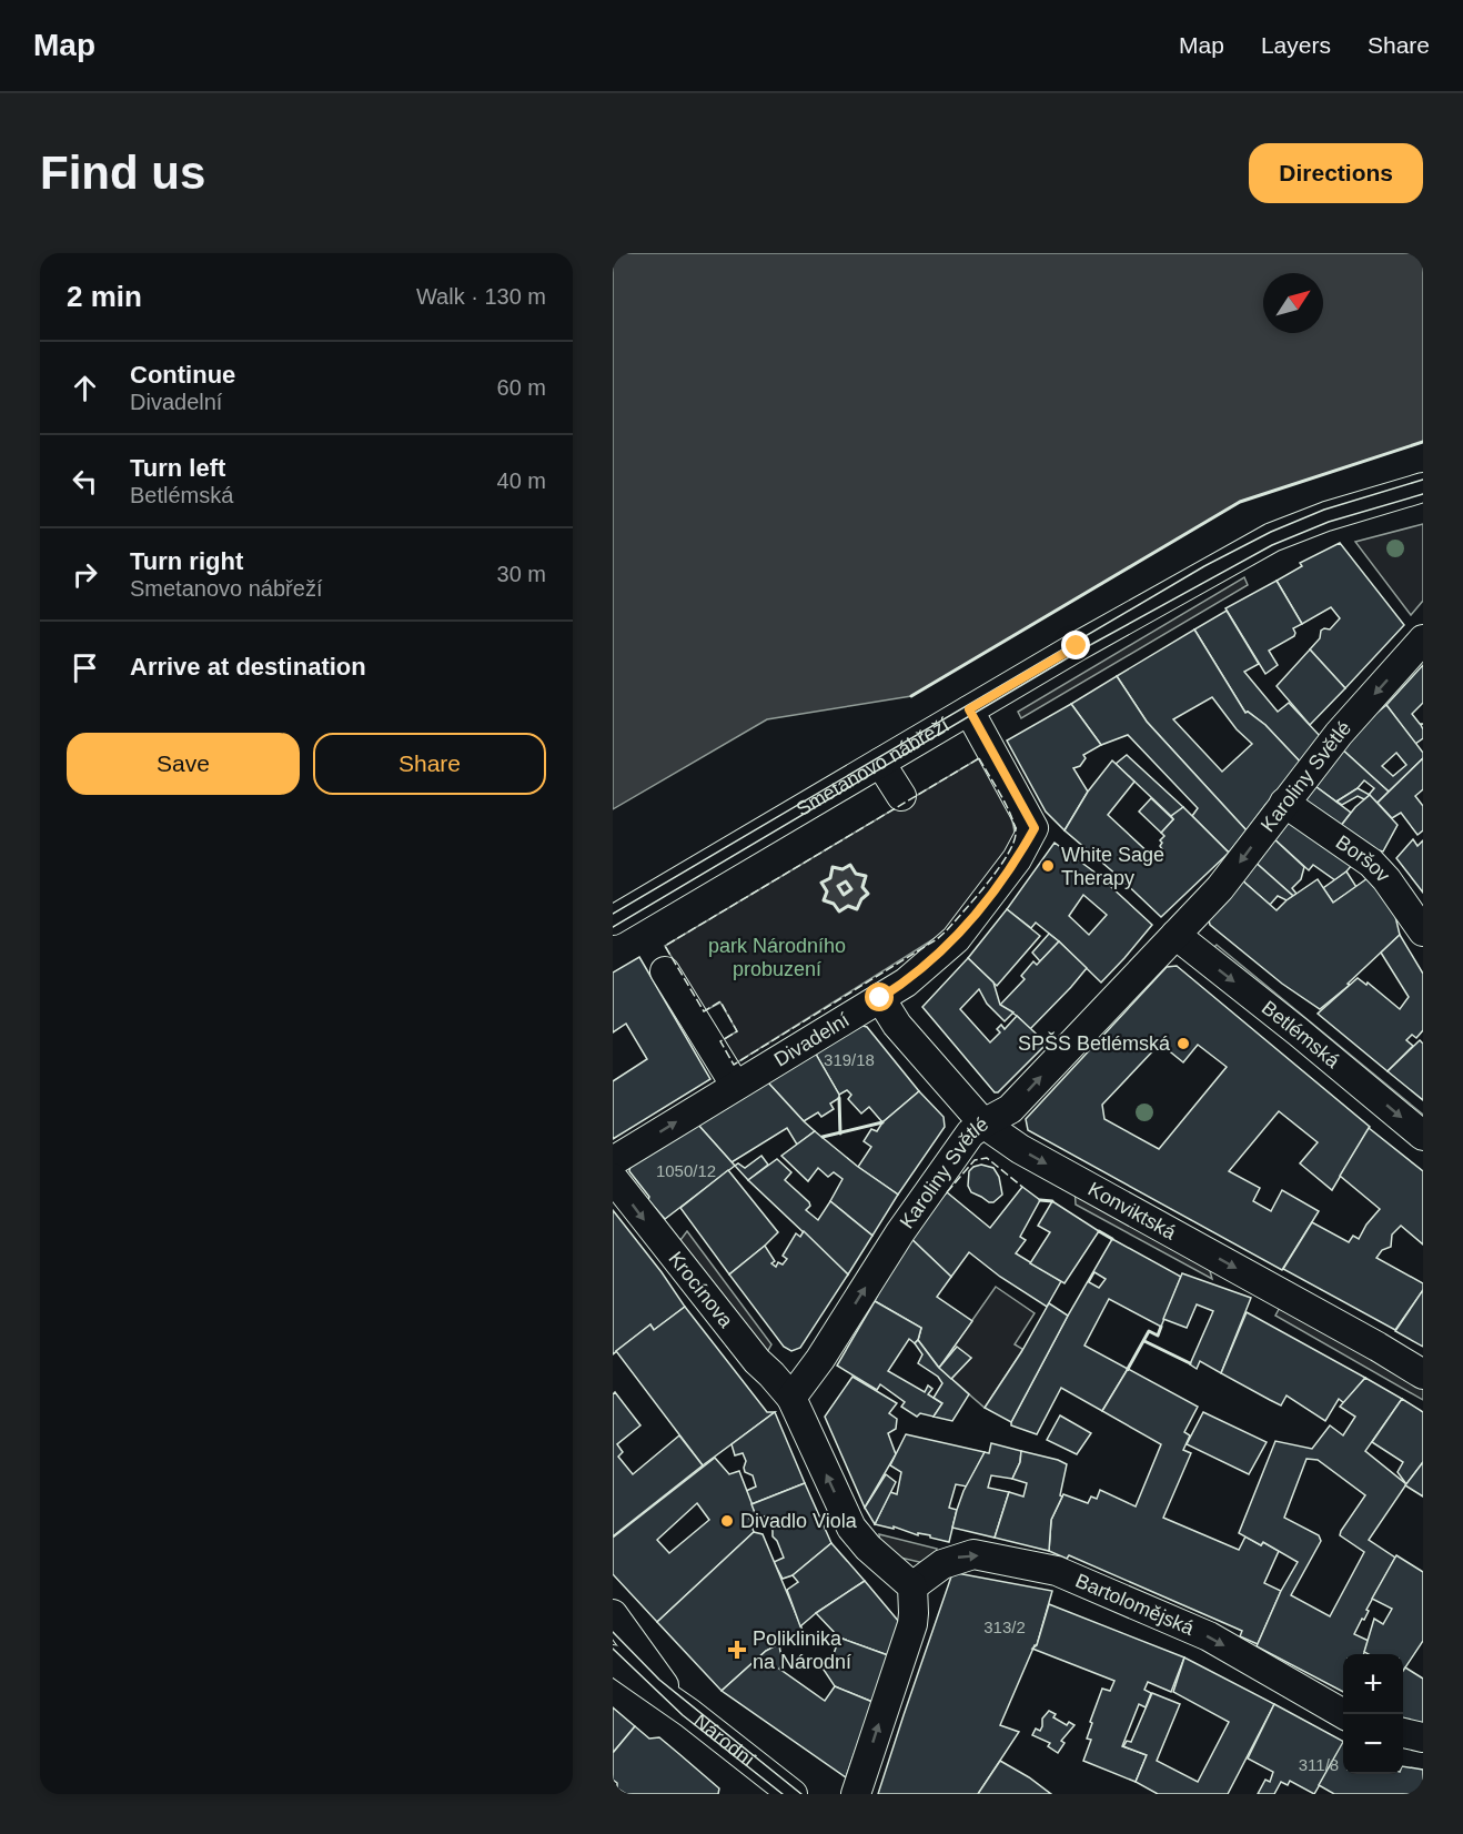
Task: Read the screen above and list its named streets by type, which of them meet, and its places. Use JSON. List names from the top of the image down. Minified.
{"streets":{"street":["Smetanovo nábřeží","Karoliny Světlé","Boršov","Betlémská","Divadelní","Konviktská","Krocínova","Bartolomějská","Národní"]},"crossings":[["Smetanovo nábřeží","Divadelní"],["Karoliny Světlé","Boršov"],["Karoliny Světlé","Betlémská"],["Karoliny Světlé","Konviktská"],["Karoliny Světlé","Krocínova"],["Divadelní","Konviktská"]],"one_way":["Betlémská","Konviktská","Krocínova","Bartolomějská"],"parks":["park Národního probuzení"],"places":{"other":["White Sage Therapy","SPŠS Betlémská","Divadlo Viola"],"health":["Poliklinika na Národní"]},"house_numbers":["319/18","1050/12","313/2","311/8"],"north":"top right","page":{"header":"Map","nav":["Map","Layers","Share"],"buttons":["Directions",["Save","Share"]],"title":"Find us","heading":["2 min","Walk · 130 m"],"list":[["Continue","Divadelní","60 m"],["Turn left","Betlémská","40 m"],["Turn right","Smetanovo nábřeží","30 m"],"Arrive at destination"],"map_buttons":["+","−"]}}
